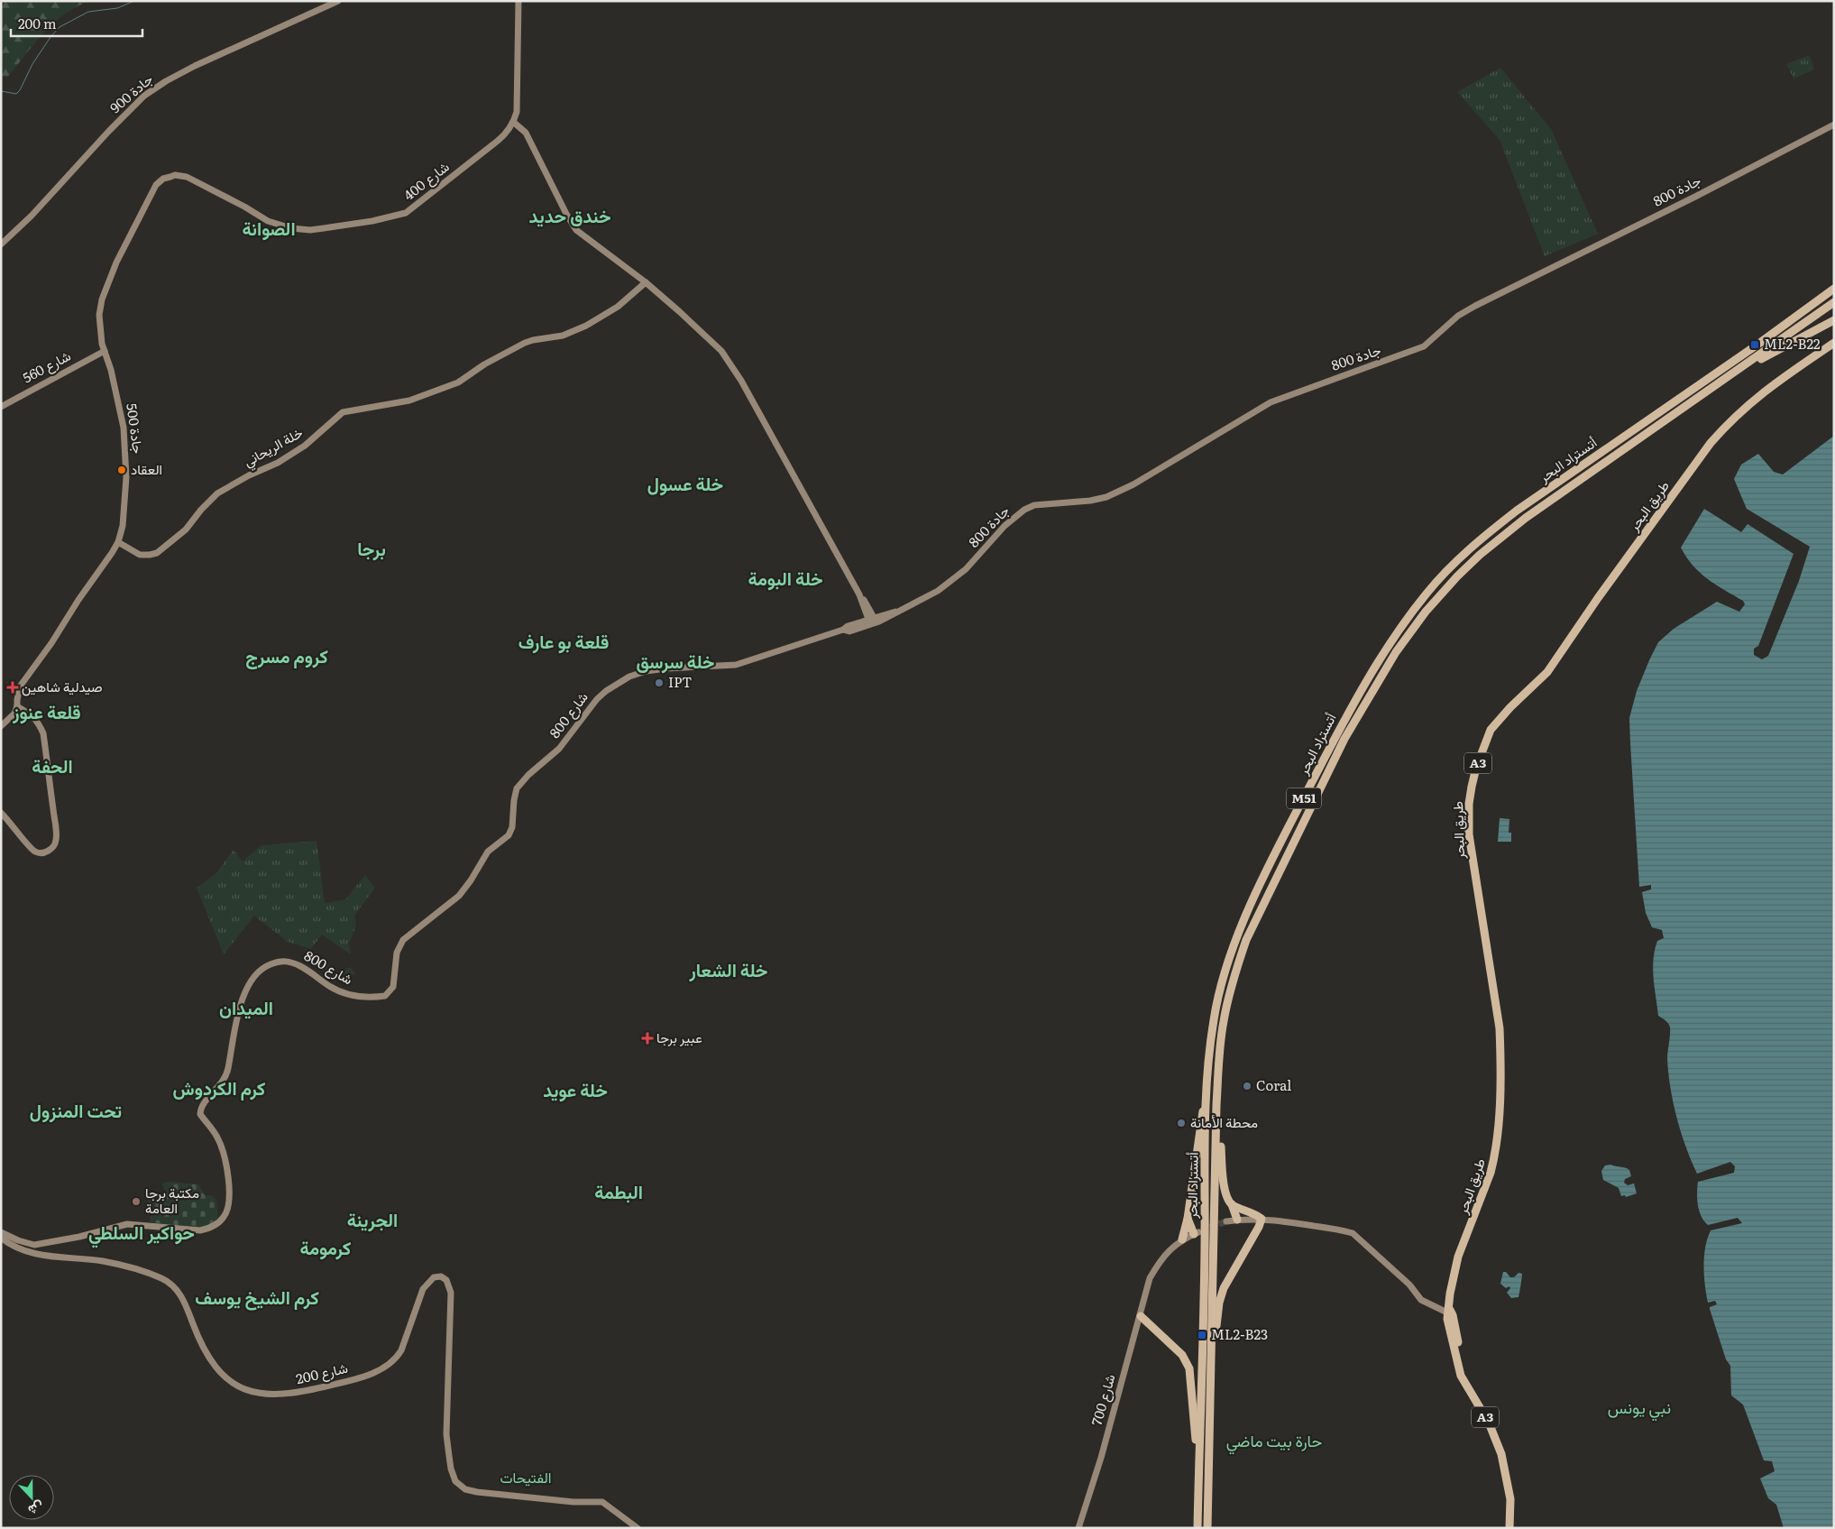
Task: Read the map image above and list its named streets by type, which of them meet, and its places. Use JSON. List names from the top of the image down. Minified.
{"streets":{"highway":["أتستراد البحر","طريق البحر","A3","M51"],"main road":["جادة 900","شارع 400","جادة 800","شارع 560","جادة 500","خلة الريحاني","شارع 800","شارع 200","شارع 700"]},"crossings":[["شارع 400","جادة 500"],["جادة 800","شارع 800"],["شارع 560","جادة 500"],["جادة 500","خلة الريحاني"]],"districts":["خندق حديد","الصوانة","خلة عسول","برجا","خلة البومة","قلعة بو عارف","كروم مسرج","خلة سرسق","قلعة عنوز","الحفة","خلة الشعار","الميدان","كرم الكردوش","خلة عويد","تحت المنزول","البطمة","الجرينة","حواكير السلطي","كرمومة","كرم الشيخ يوسف","نبي يونس","حارة بيت ماضي","الفتيحات"],"places":{"transit":["ML2-B22","ML2-B23"],"other":["العقاد","IPT","Coral","محطة الأمانة","مكتبة برجا العامة"],"health":["صيدلية شاهين","عبير برجا"]},"scale_bar":"200 m","north":"bottom"}
